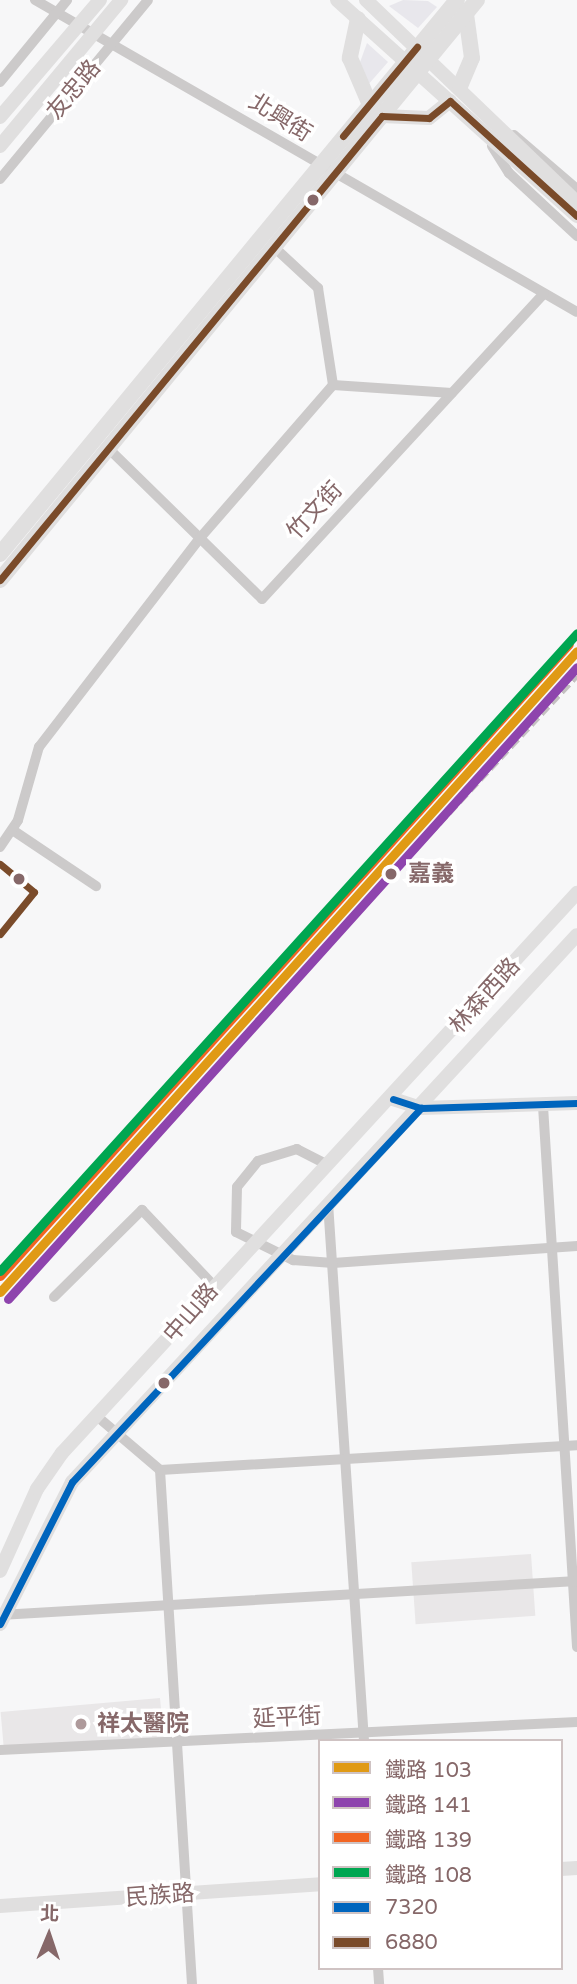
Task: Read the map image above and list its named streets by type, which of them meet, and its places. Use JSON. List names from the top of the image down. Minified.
{"streets":{"main road":["友忠路","林森西路","中山路","民族路"],"street":["北興街","竹文街","延平街"]},"crossings":[["友忠路","北興街"],["北興街","竹文街"],["林森西路","中山路"]],"places":["嘉義","祥太醫院"],"lines":["transit line 6880","rail line 108","rail line 139","rail line 103","rail line 141","transit line 7320"],"legend":["鐵路 103","鐵路 141","鐵路 139","鐵路 108","7320","6880"],"north":"top"}
